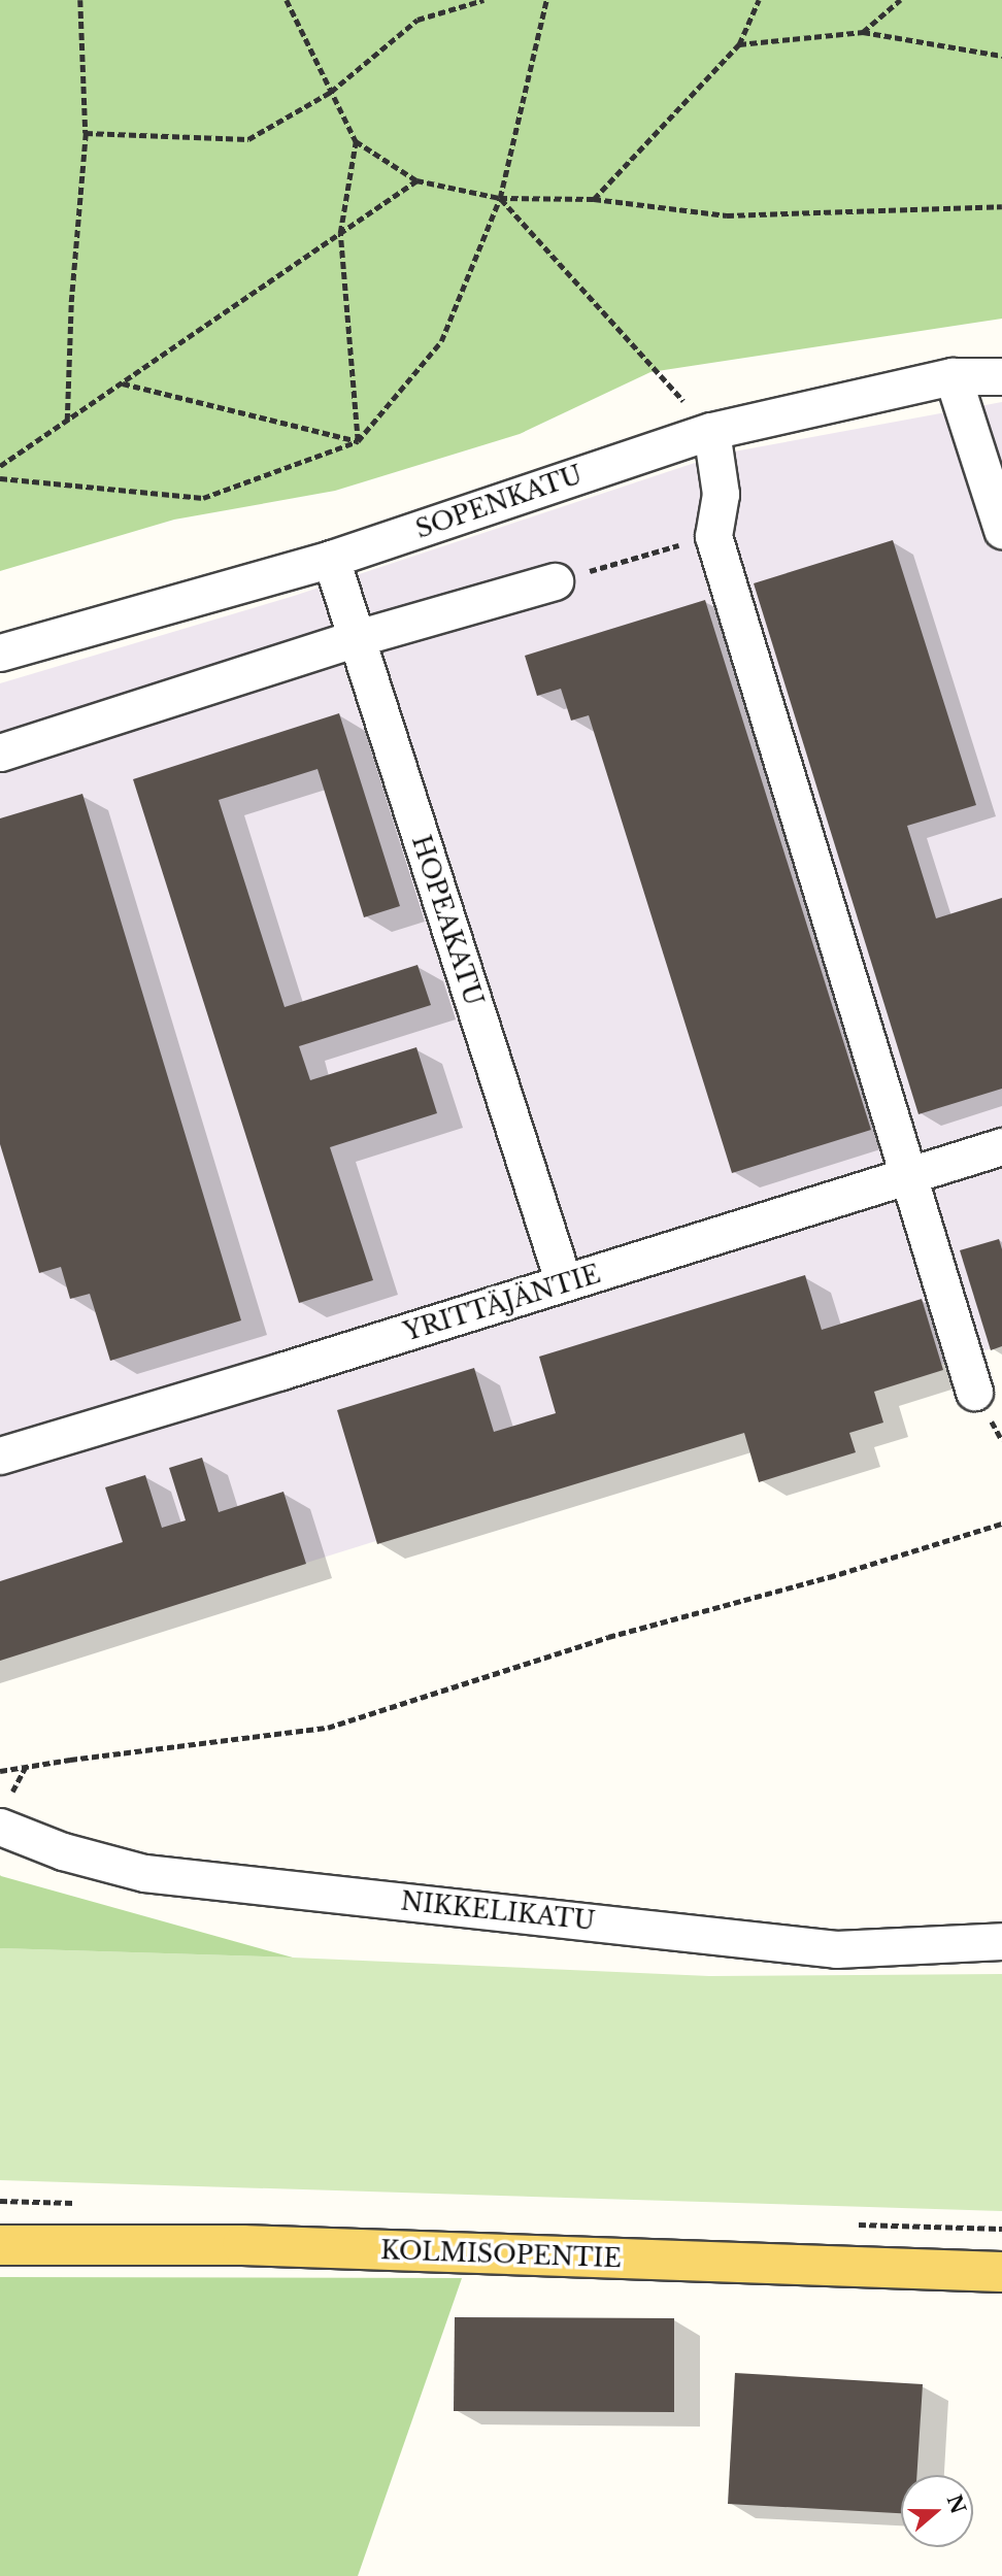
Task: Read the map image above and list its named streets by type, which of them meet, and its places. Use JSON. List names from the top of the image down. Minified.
{"streets":{"main road":["KOLMISOPENTIE"],"street":["SOPENKATU","HOPEAKATU","YRITTÄJÄNTIE","NIKKELIKATU"]},"crossings":[["SOPENKATU","HOPEAKATU"],["HOPEAKATU","YRITTÄJÄNTIE"]],"north":"right"}
